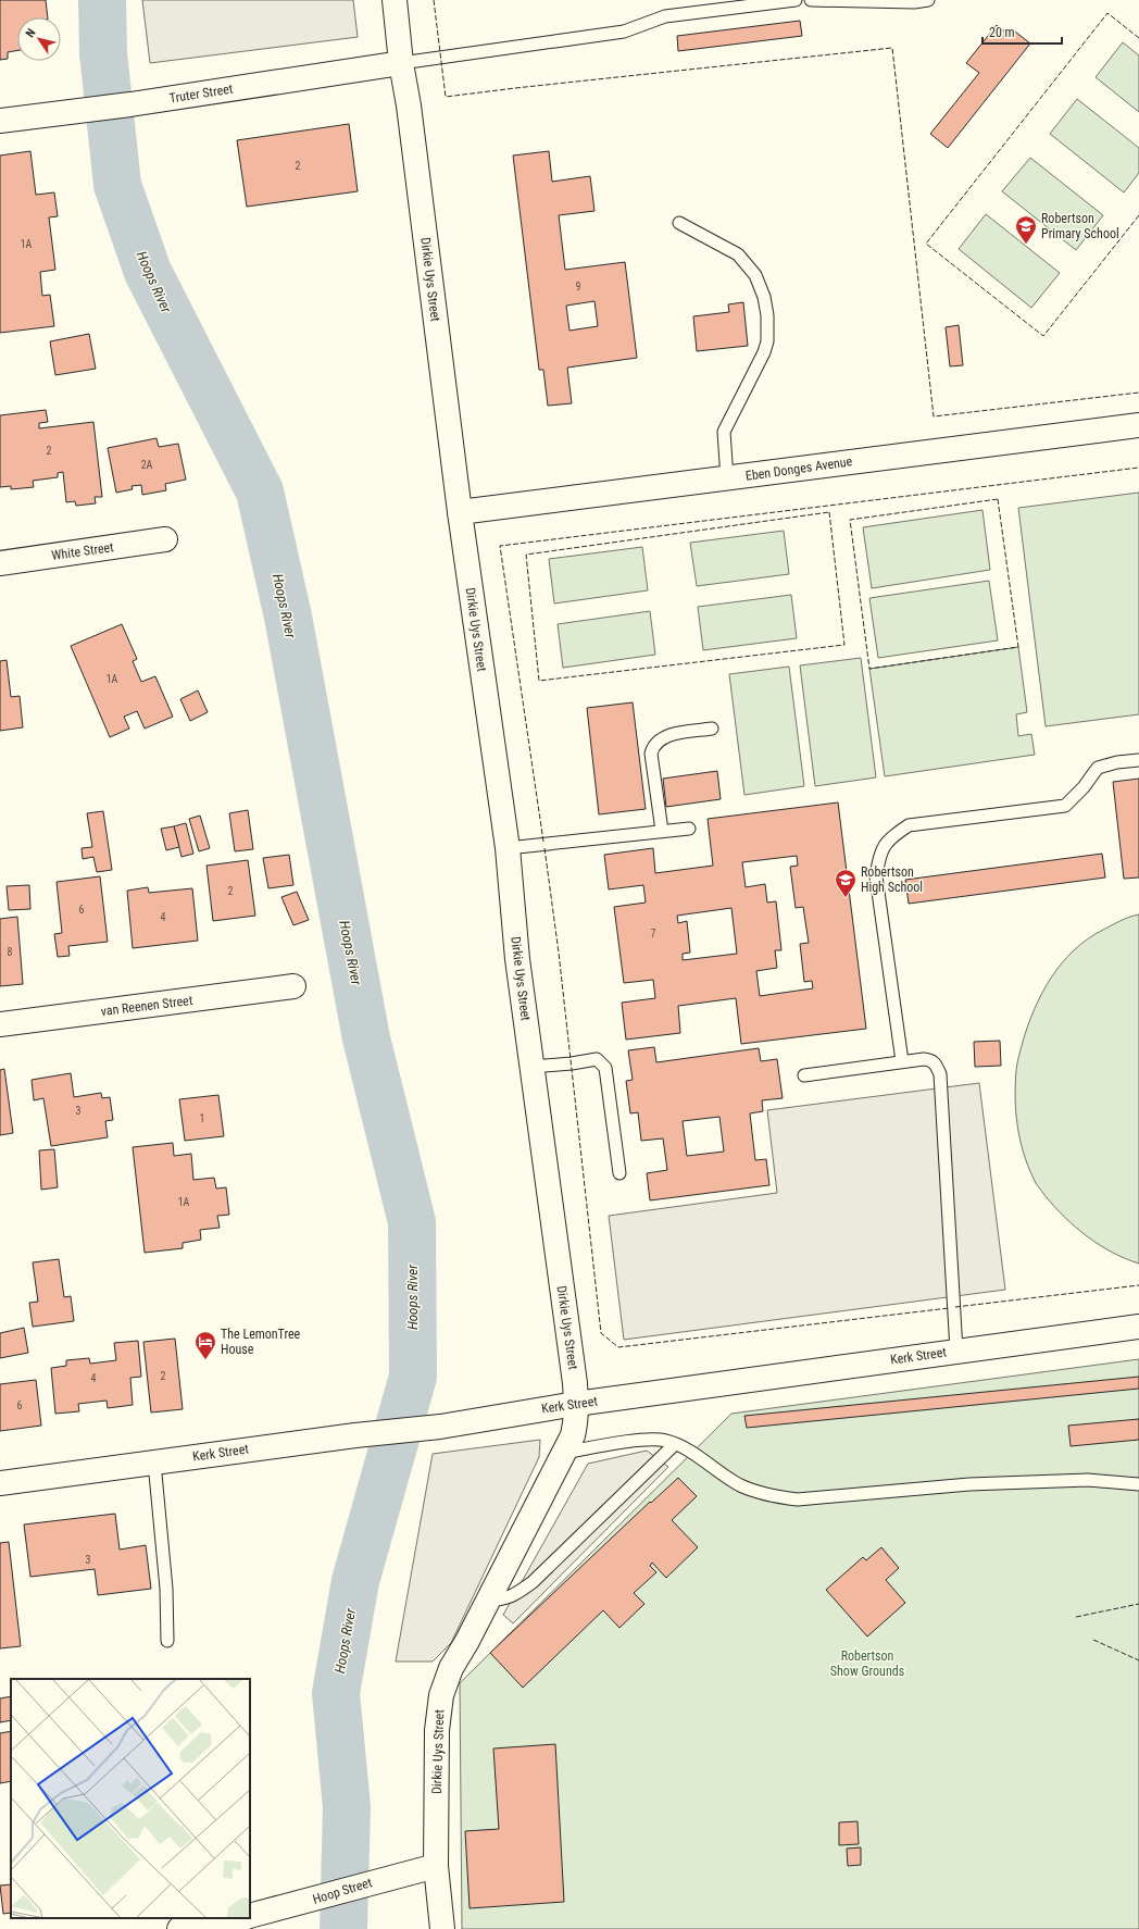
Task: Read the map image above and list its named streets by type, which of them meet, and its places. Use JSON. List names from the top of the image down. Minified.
{"streets":{"street":["Truter Street","Dirkie Uys Street","Eben Donges Avenue","White Street","van Reenen Street","Kerk Street","Hoop Street"]},"crossings":[["Truter Street","Dirkie Uys Street"],["Dirkie Uys Street","Eben Donges Avenue"],["Dirkie Uys Street","Kerk Street"],["Dirkie Uys Street","Hoop Street"]],"water":["Hoops River"],"parks":["Robertson Show Grounds"],"places":{"school or university":["Robertson Primary School","Robertson High School"],"hotel":["The LemonTree House"]},"house_numbers":["2","1A","9","2","2A","1A","2","6","4","7","8","3","1","1A","2","4","6","3"],"scale_bar":"20 m","north":"top left"}
